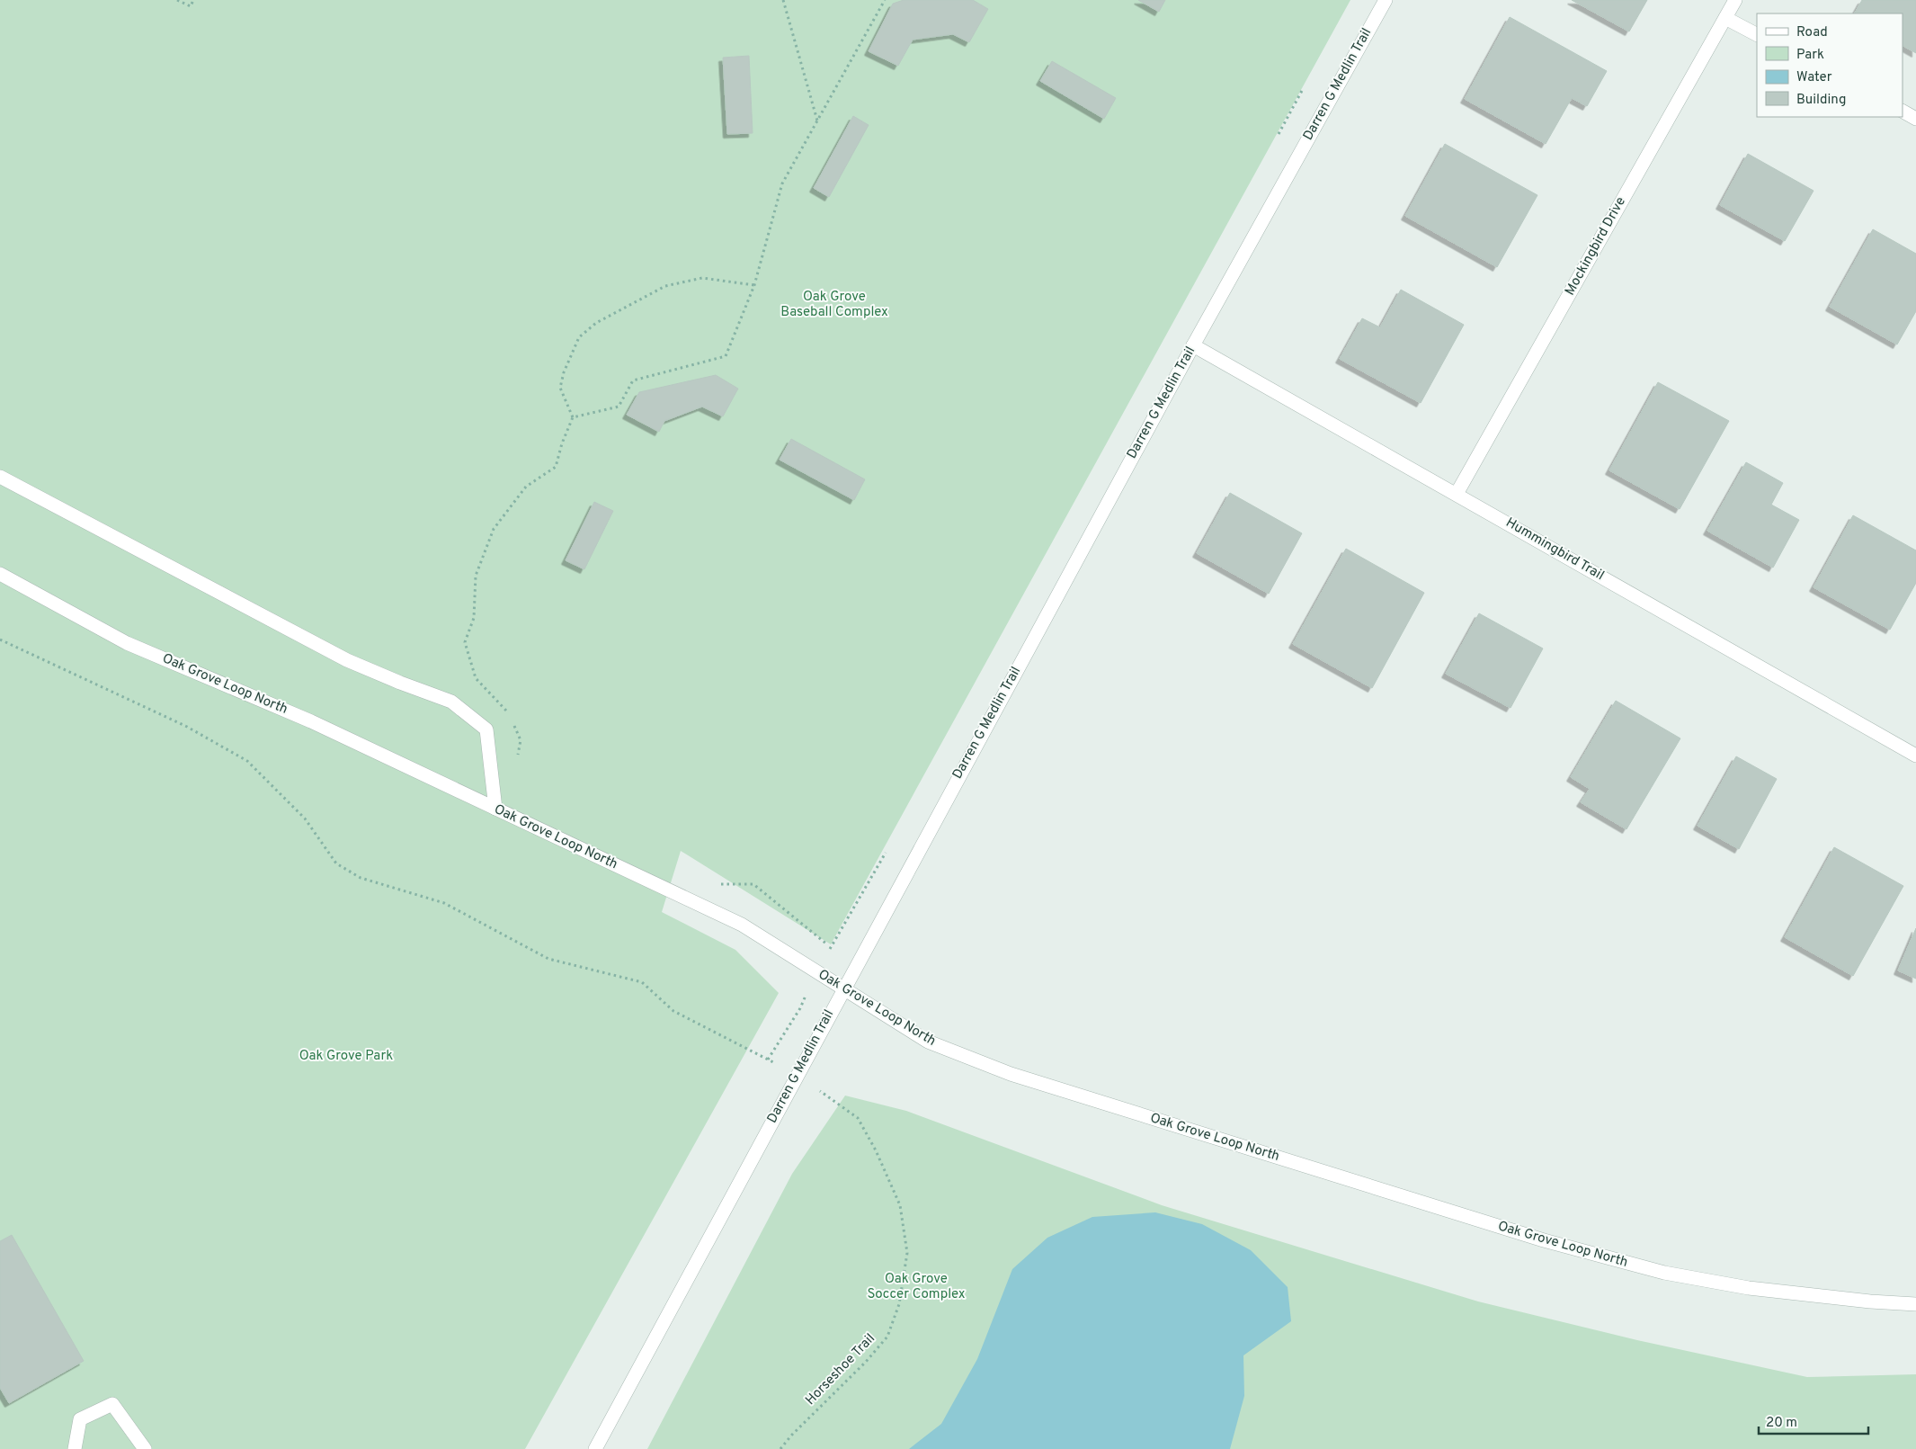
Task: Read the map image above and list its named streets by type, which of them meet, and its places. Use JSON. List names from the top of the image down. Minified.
{"streets":{"street":["Darren G Medlin Trail","Mockingbird Drive","Hummingbird Trail","Oak Grove Loop North"],"path":["Horseshoe Trail"]},"crossings":[["Darren G Medlin Trail","Hummingbird Trail"],["Darren G Medlin Trail","Oak Grove Loop North"],["Darren G Medlin Trail","Horseshoe Trail"],["Mockingbird Drive","Hummingbird Trail"]],"parks":["Oak Grove Baseball Complex","Oak Grove Park","Oak Grove Soccer Complex"],"legend":["Road","Park","Water","Building"],"scale_bar":"20 m"}
